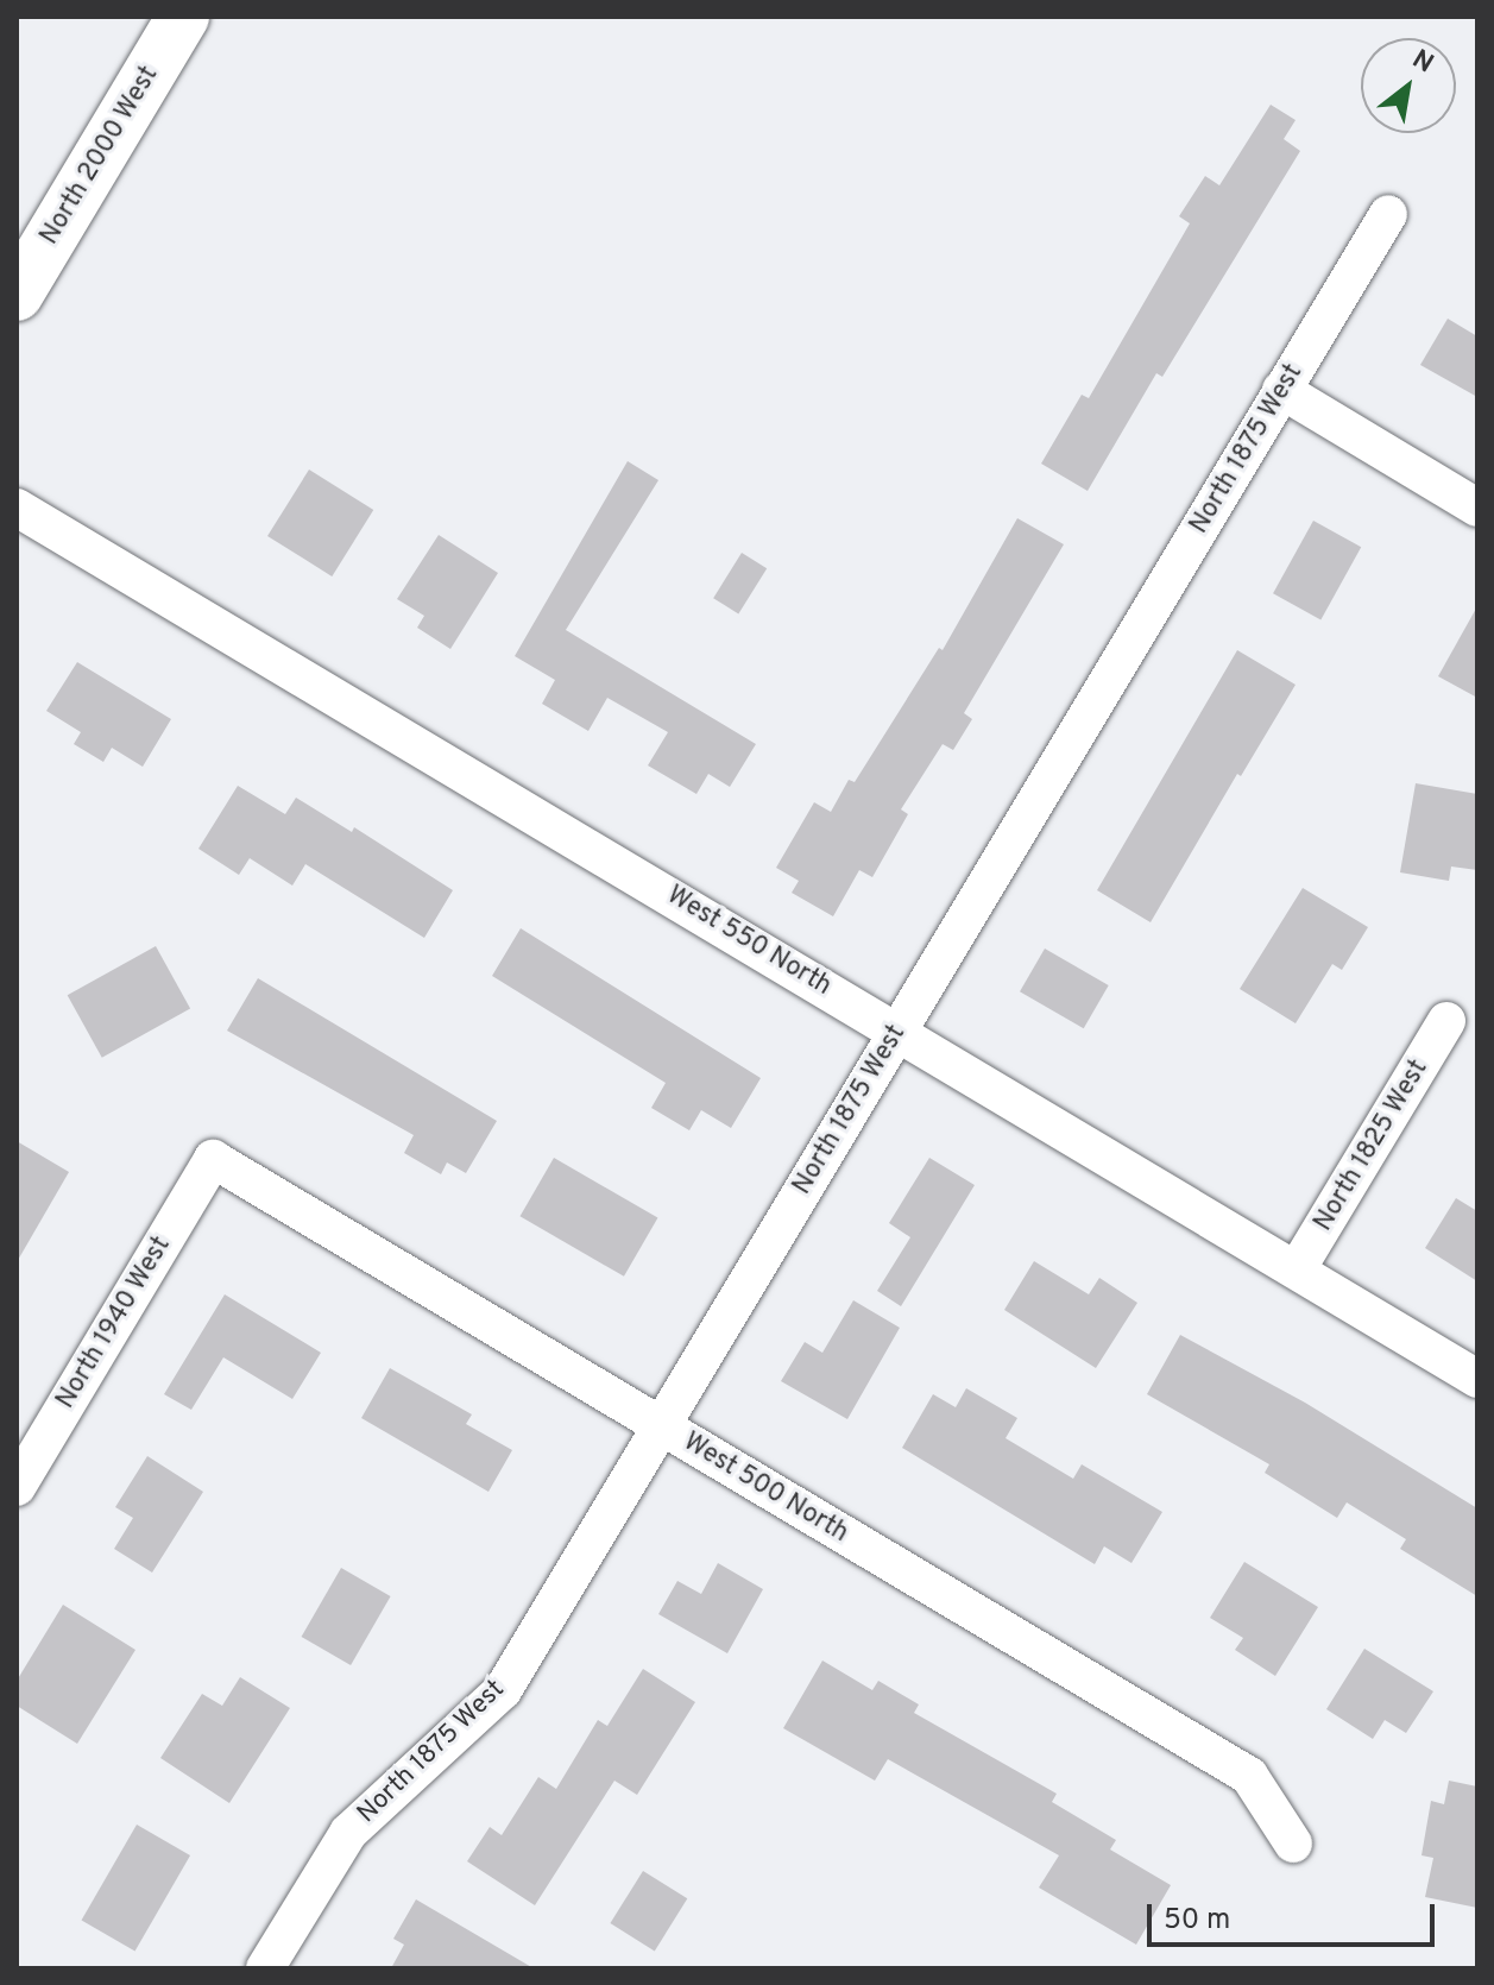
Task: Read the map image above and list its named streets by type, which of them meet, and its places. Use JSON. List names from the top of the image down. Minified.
{"streets":{"main road":["North 2000 West"],"street":["North 1875 West","West 550 North","North 1825 West","North 1940 West","West 500 North"]},"crossings":[["North 1875 West","West 550 North"],["North 1875 West","West 500 North"],["West 550 North","North 1825 West"],["North 1940 West","West 500 North"]],"scale_bar":"50 m","north":"top right"}
